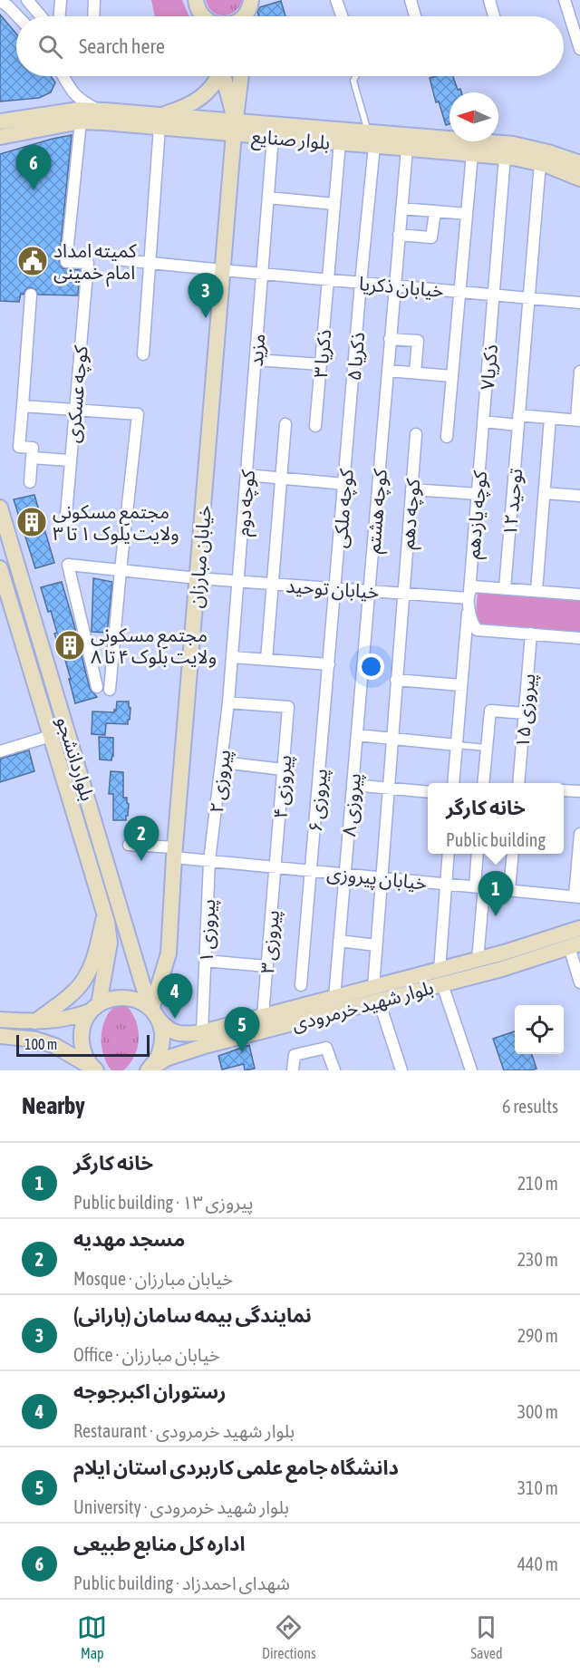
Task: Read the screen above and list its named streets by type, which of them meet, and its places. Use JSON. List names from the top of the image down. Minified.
{"streets":{"main road":["بلوار صنایع","خیابان مبارزان","بلواردانشجو","بلوار شهید خرمرودی"],"street":["خیابان ذکریا","مزید","ذکریا ۳","ذکریا ۵","ذکریا۷","کوچه عسکری","توحید ۱۲","کوچه دوم","کوچه ملکی","کوچه هشتم","کوچه دهم","کوچه یازدهم","خیابان توحید","پیروزی ۱۵","پیروزی ۲","پیروزی ۴","پیروزی ۶","پیروزی ۸","خیابان پیروزی","پیروزی ۱","پیروزی ۳"]},"crossings":[["بلوار صنایع","مزید"],["بلوار صنایع","ذکریا ۳"],["بلوار صنایع","ذکریا ۵"],["بلوار صنایع","ذکریا۷"],["بلوار صنایع","کوچه عسکری"],["بلوار صنایع","توحید ۱۲"],["بلوار صنایع","کوچه هشتم"],["بلوار صنایع","خیابان مبارزان"],["خیابان ذکریا","مزید"],["خیابان ذکریا","ذکریا ۳"],["خیابان ذکریا","ذکریا ۵"],["خیابان ذکریا","ذکریا۷"],["خیابان ذکریا","توحید ۱۲"],["خیابان ذکریا","کوچه هشتم"],["خیابان ذکریا","خیابان مبارزان"],["مزید","کوچه دوم"],["ذکریا ۵","کوچه ملکی"],["ذکریا۷","کوچه یازدهم"],["توحید ۱۲","خیابان توحید"],["کوچه دوم","خیابان توحید"],["کوچه دوم","پیروزی ۲"],["کوچه ملکی","خیابان توحید"],["کوچه ملکی","پیروزی ۶"],["کوچه هشتم","خیابان توحید"],["کوچه هشتم","پیروزی ۸"],["کوچه دهم","خیابان توحید"],["کوچه دهم","خیابان پیروزی"],["کوچه دهم","بلوار شهید خرمرودی"],["کوچه یازدهم","خیابان توحید"],["خیابان مبارزان","خیابان توحید"],["خیابان مبارزان","بلواردانشجو"],["خیابان مبارزان","خیابان پیروزی"],["بلواردانشجو","بلوار شهید خرمرودی"],["پیروزی ۲","پیروزی ۴"],["پیروزی ۲","خیابان پیروزی"],["پیروزی ۲","پیروزی ۱"],["پیروزی ۴","خیابان پیروزی"],["پیروزی ۴","پیروزی ۳"],["پیروزی ۶","خیابان پیروزی"],["پیروزی ۸","خیابان پیروزی"],["پیروزی ۸","بلوار شهید خرمرودی"],["خیابان پیروزی","پیروزی ۱"],["خیابان پیروزی","پیروزی ۳"],["پیروزی ۱","بلوار شهید خرمرودی"],["پیروزی ۳","بلوار شهید خرمرودی"]],"places":{"public building":["کمیته امداد امام خمینی"],"building":["مجتمع مسکونی ولایت یلوک ۱ تا ۳","مجتمع مسکونی ولایت بلوک ۴ تا ۸"]},"scale_bar":"100 m","north":"left","page":{"search":"Search here","pins":["6","3","2","1","4","5"],"popup":["خانه کارگر","Public building"],"scale":"100 m","heading":["Nearby","6 results"],"list":[{"mark":"1","name":"خانه کارگر","note":"Public building · پیروزی ۱۳","value":"210 m"},{"mark":"2","name":"مسجد مهدیه","note":"Mosque · خیابان مبارزان","value":"230 m"},{"mark":"3","name":"نمایندگی بیمه سامان (بارانی)","note":"Office · خیابان مبارزان","value":"290 m"},{"mark":"4","name":"رستوران اکبرجوجه","note":"Restaurant · بلوار شهید خرمرودی","value":"300 m"},{"mark":"5","name":"دانشگاه جامع علمی کاربردی استان ایلام","note":"University · بلوار شهید خرمرودی","value":"310 m"},{"mark":"6","name":"اداره کل منابع طبیعی","note":"Public building · شهدای احمدزاد","value":"440 m"}],"nav":["Map","Directions","Saved"]}}
